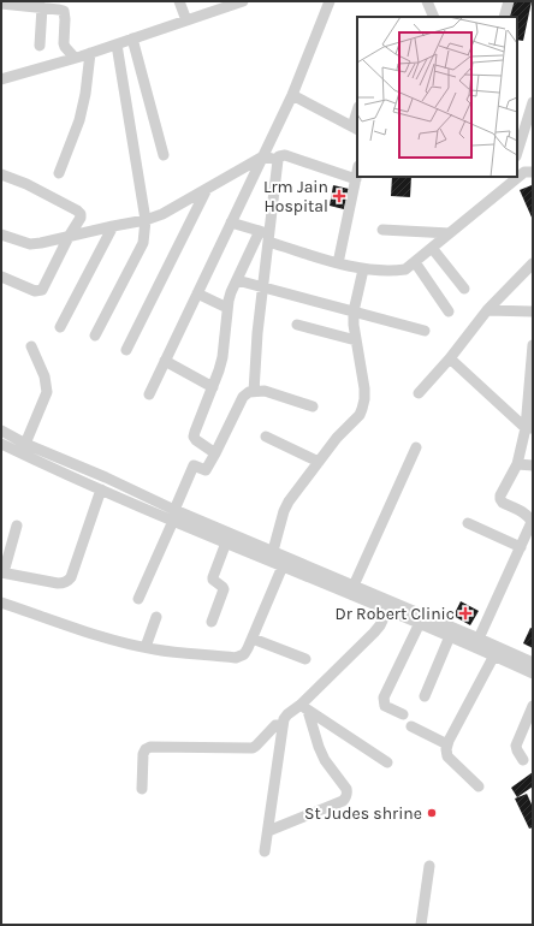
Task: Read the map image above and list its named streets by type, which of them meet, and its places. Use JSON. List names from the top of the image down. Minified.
{"places":{"health":["Lrm Jain Hospital","Dr Robert Clinic"],"other":["St Judes shrine"]}}
